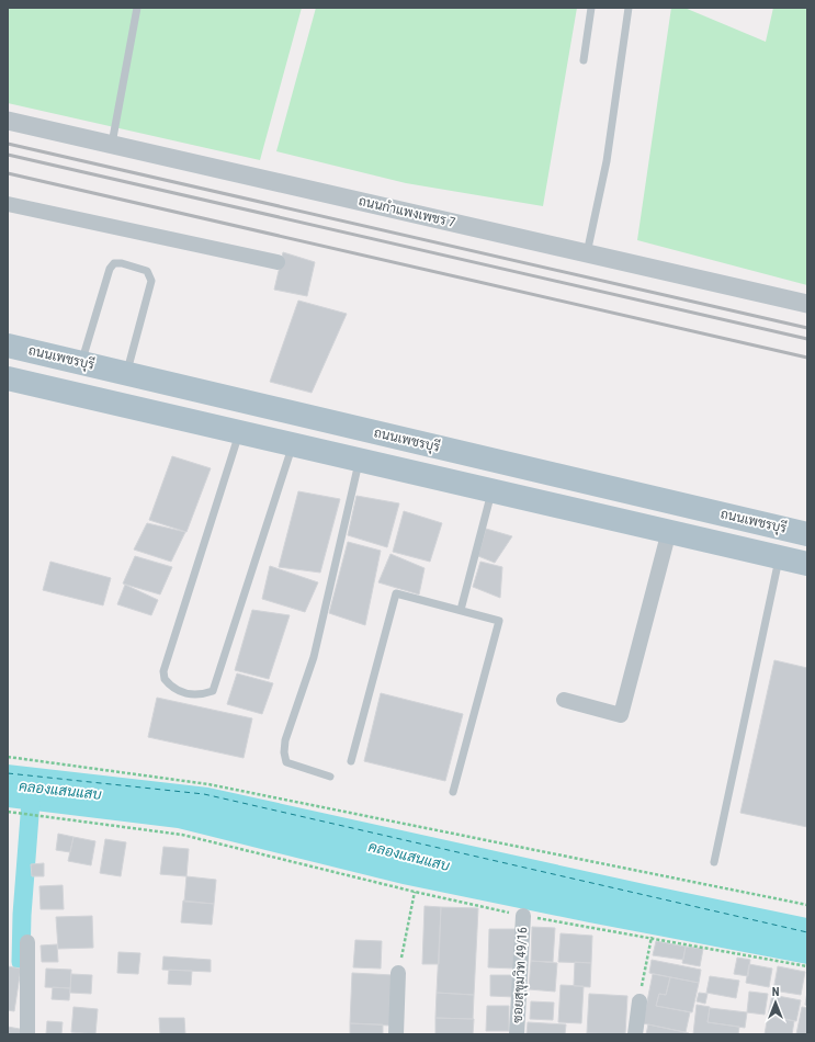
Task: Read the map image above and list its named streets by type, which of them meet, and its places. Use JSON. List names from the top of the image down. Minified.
{"streets":{"main road":["ถนนเพชรบุรี"],"street":["ถนนกำแพงเพชร 7","ซอยสุขุมวิท 49/16"]},"water":["คลองแสนแสบ"],"north":"top"}
